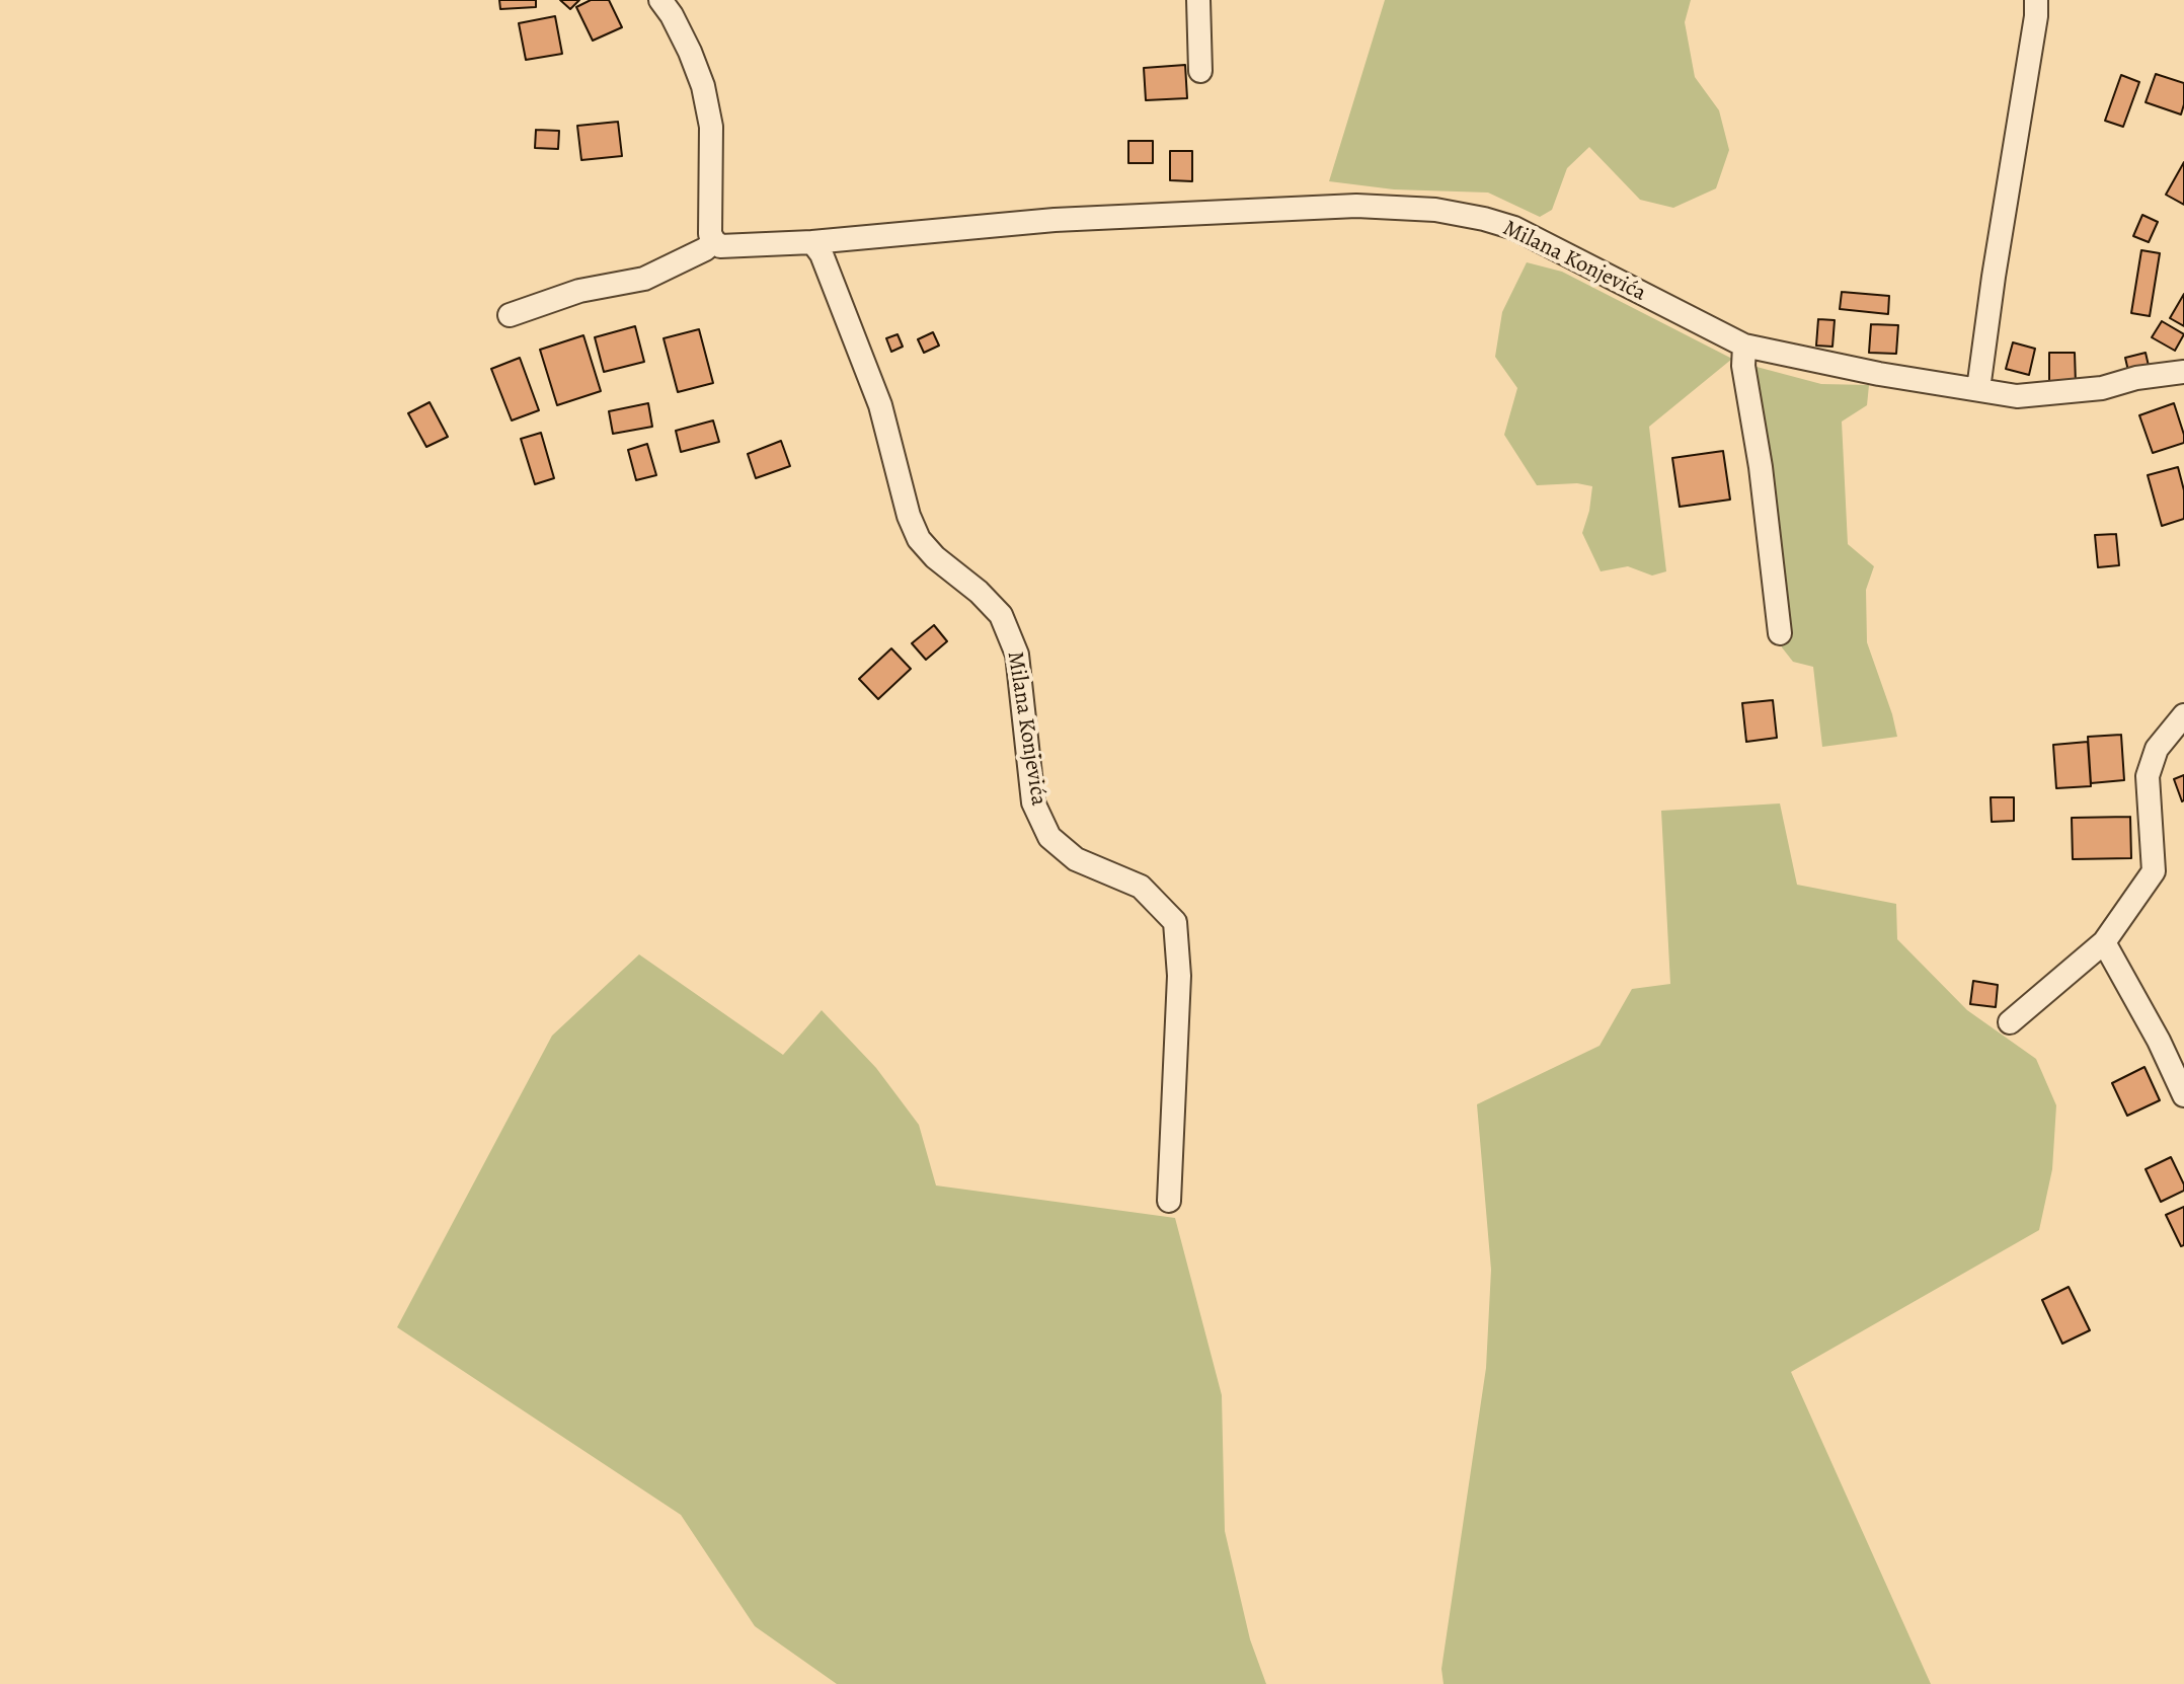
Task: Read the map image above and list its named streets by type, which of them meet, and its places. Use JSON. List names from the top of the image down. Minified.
{"streets":{"street":["Milana Konjevića"]}}
